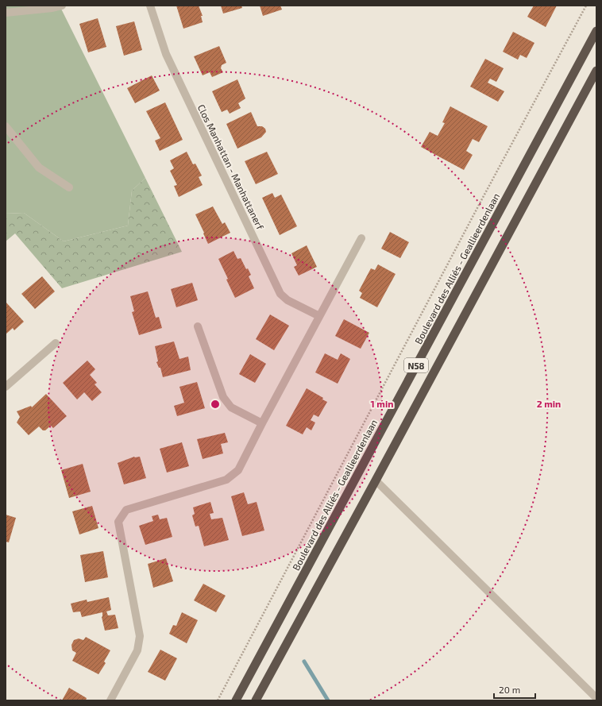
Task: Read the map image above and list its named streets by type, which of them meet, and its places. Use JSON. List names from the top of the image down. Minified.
{"streets":{"highway":["Boulevard des Alliés - Geallieerdenlaan","N58"],"street":["Clos Manhattan - Manhattanerf"]},"scale_bar":"20 m","rings":["1 min","2 min"]}
